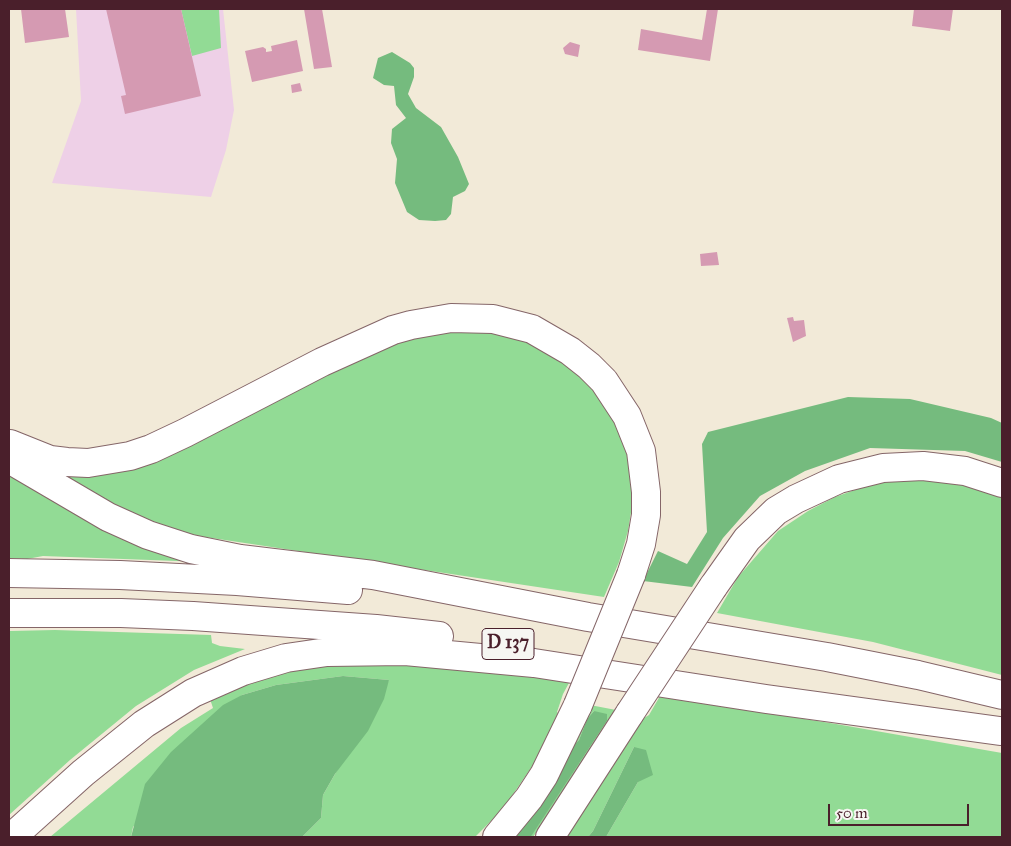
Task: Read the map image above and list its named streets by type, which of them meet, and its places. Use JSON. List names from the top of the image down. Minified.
{"streets":{"highway":["D 137"]},"scale_bar":"50 m"}
